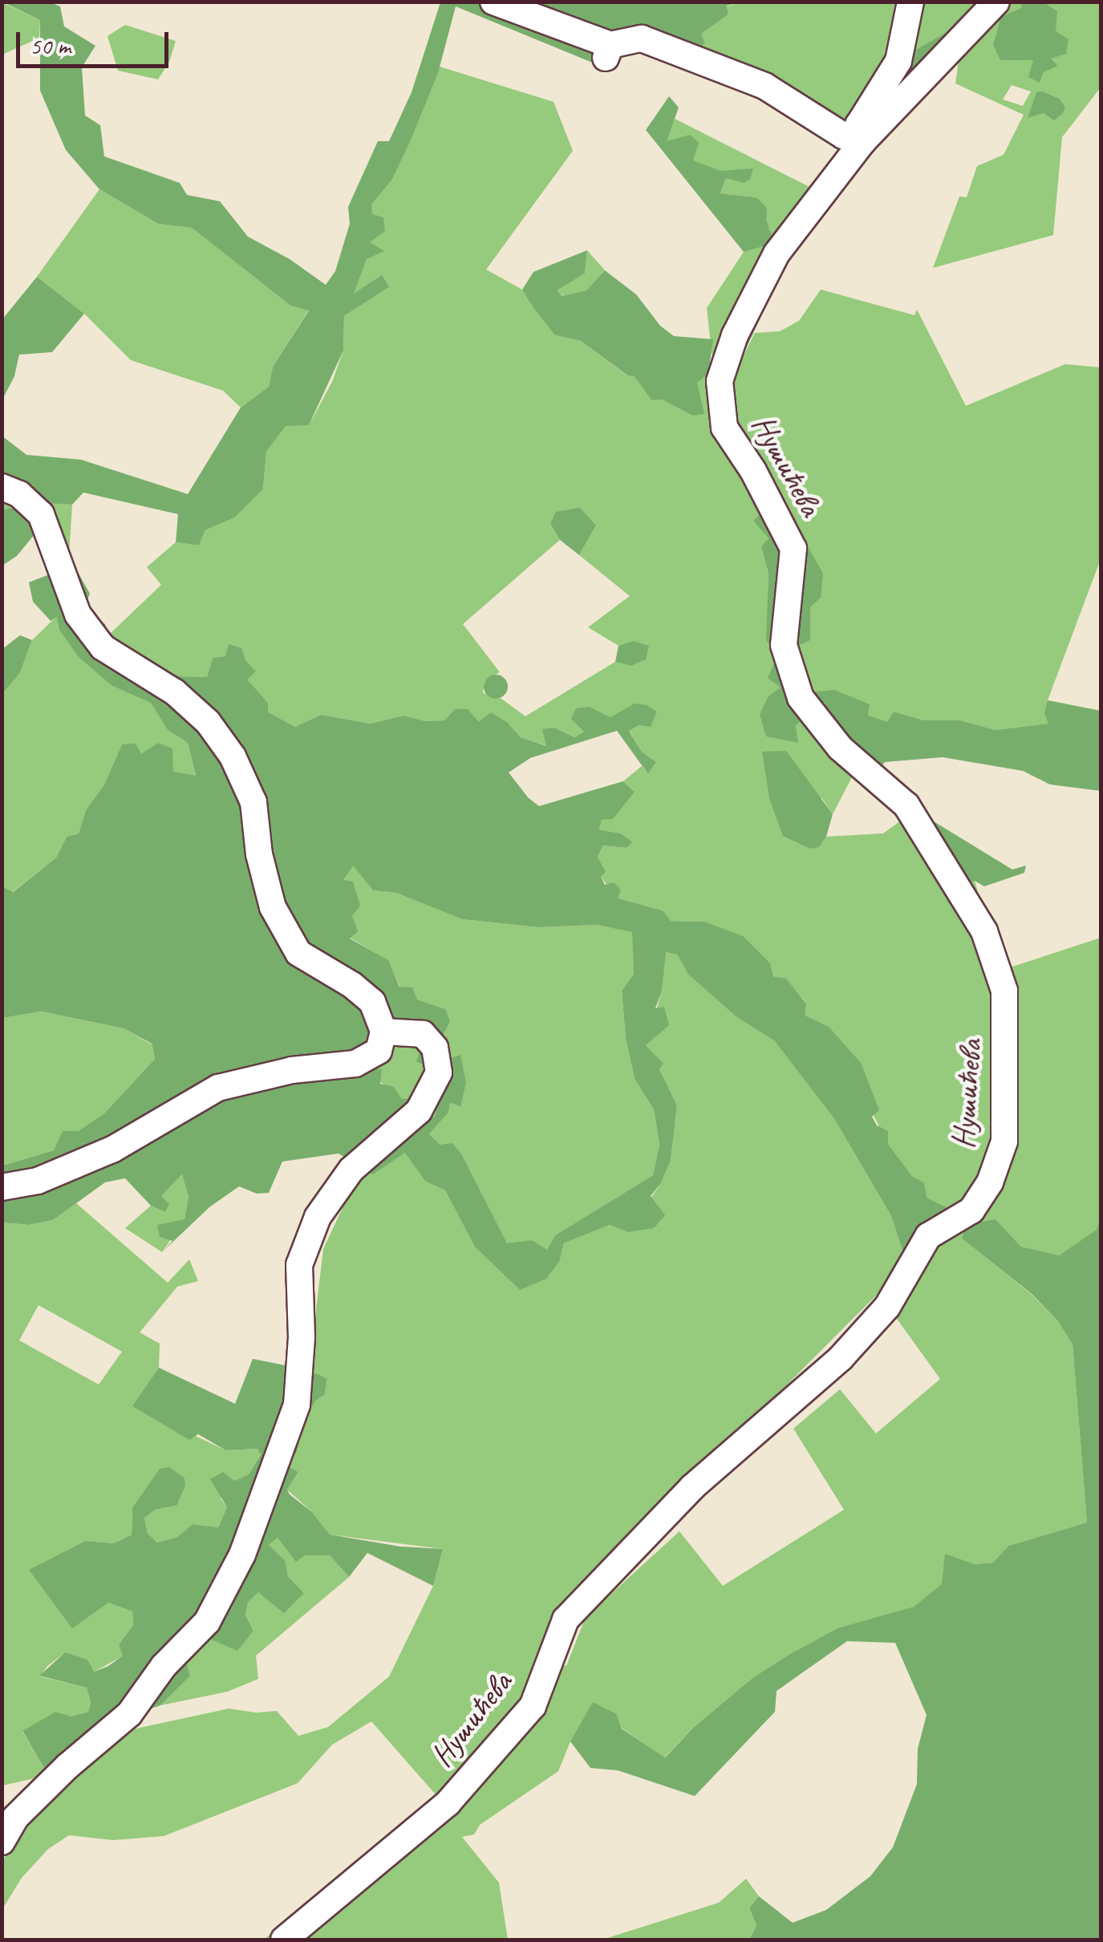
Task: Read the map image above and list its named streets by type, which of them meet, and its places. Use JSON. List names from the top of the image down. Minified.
{"streets":{"street":["Нушићева"]},"scale_bar":"50 m"}
